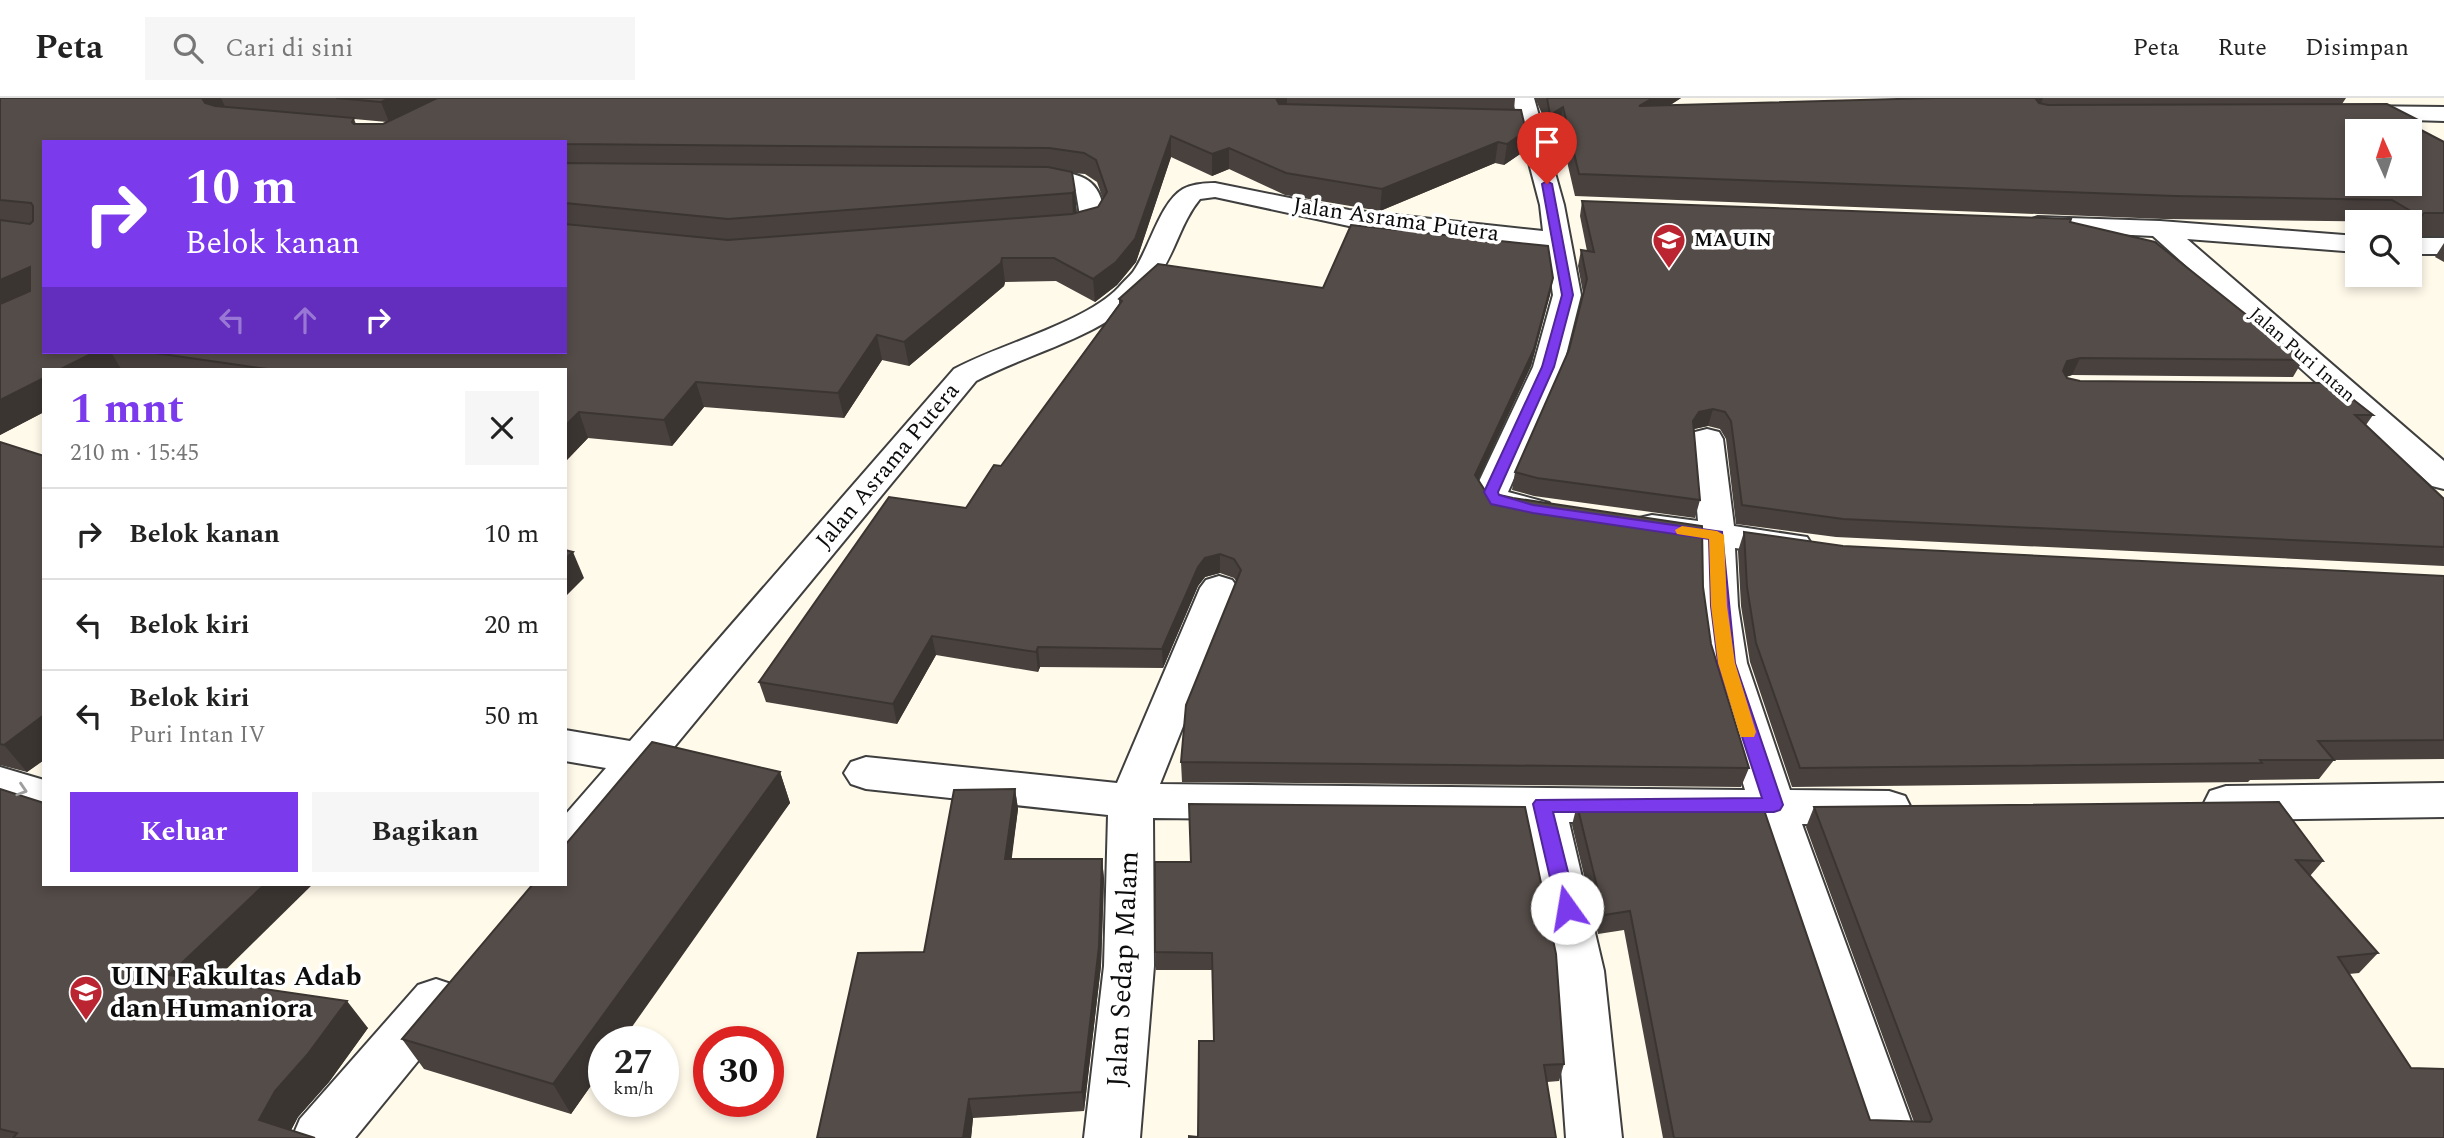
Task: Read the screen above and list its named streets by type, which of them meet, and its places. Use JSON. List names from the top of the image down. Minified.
{"streets":{"street":["Jalan Asrama Putera","Jalan Puri Intan","Jalan Sedap Malam"]},"places":{"school or university":["MA UIN","UIN Fakultas Adab dan Humaniora"]},"north":"top","page":{"header":"Peta","search":"Cari di sini","nav":["Peta","Rute","Disimpan"],"turn":["10 m","Belok kanan"],"heading":["1 mnt","210 m · 15:45"],"list":[{"name":"Belok kanan","value":"10 m"},{"name":"Belok kiri","value":"20 m"},{"name":"Belok kiri","note":"Puri Intan IV","value":"50 m"}],"buttons":["Keluar","Bagikan"],"speed":"27 km/h","limit":"30"}}
